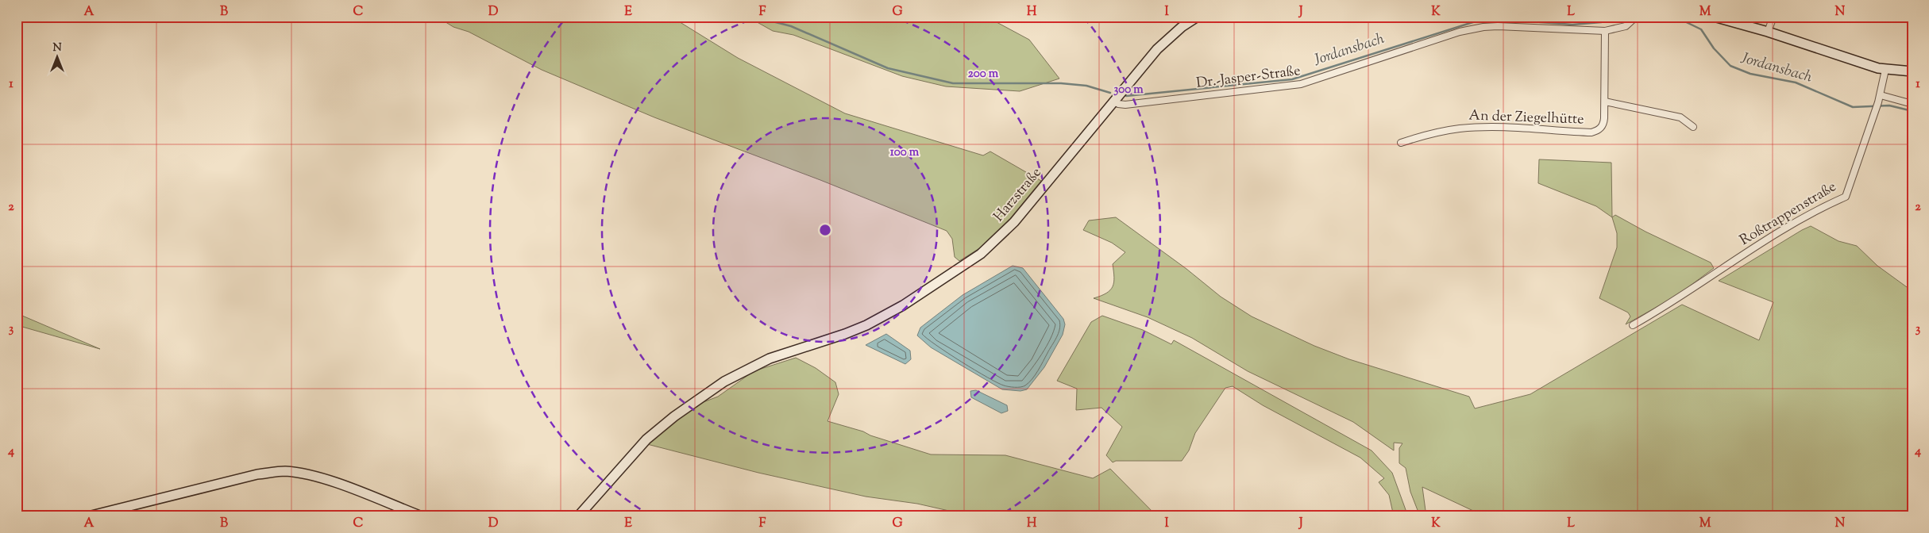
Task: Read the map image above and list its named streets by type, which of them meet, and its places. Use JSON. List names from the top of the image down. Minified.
{"streets":{"street":["Dr.-Jasper-Straße","An der Ziegelhütte","Harzstraße","Roßtrappenstraße"]},"crossings":[["Dr.-Jasper-Straße","An der Ziegelhütte"],["Dr.-Jasper-Straße","Harzstraße"]],"water":["Jordansbach"],"north":"top","grid":{"columns":["A","B","C","D","E","F","G","H","I","J","K","L","M","N"],"rows":["1","2","3","4"]},"rings":["200 m","300 m","100 m"]}
